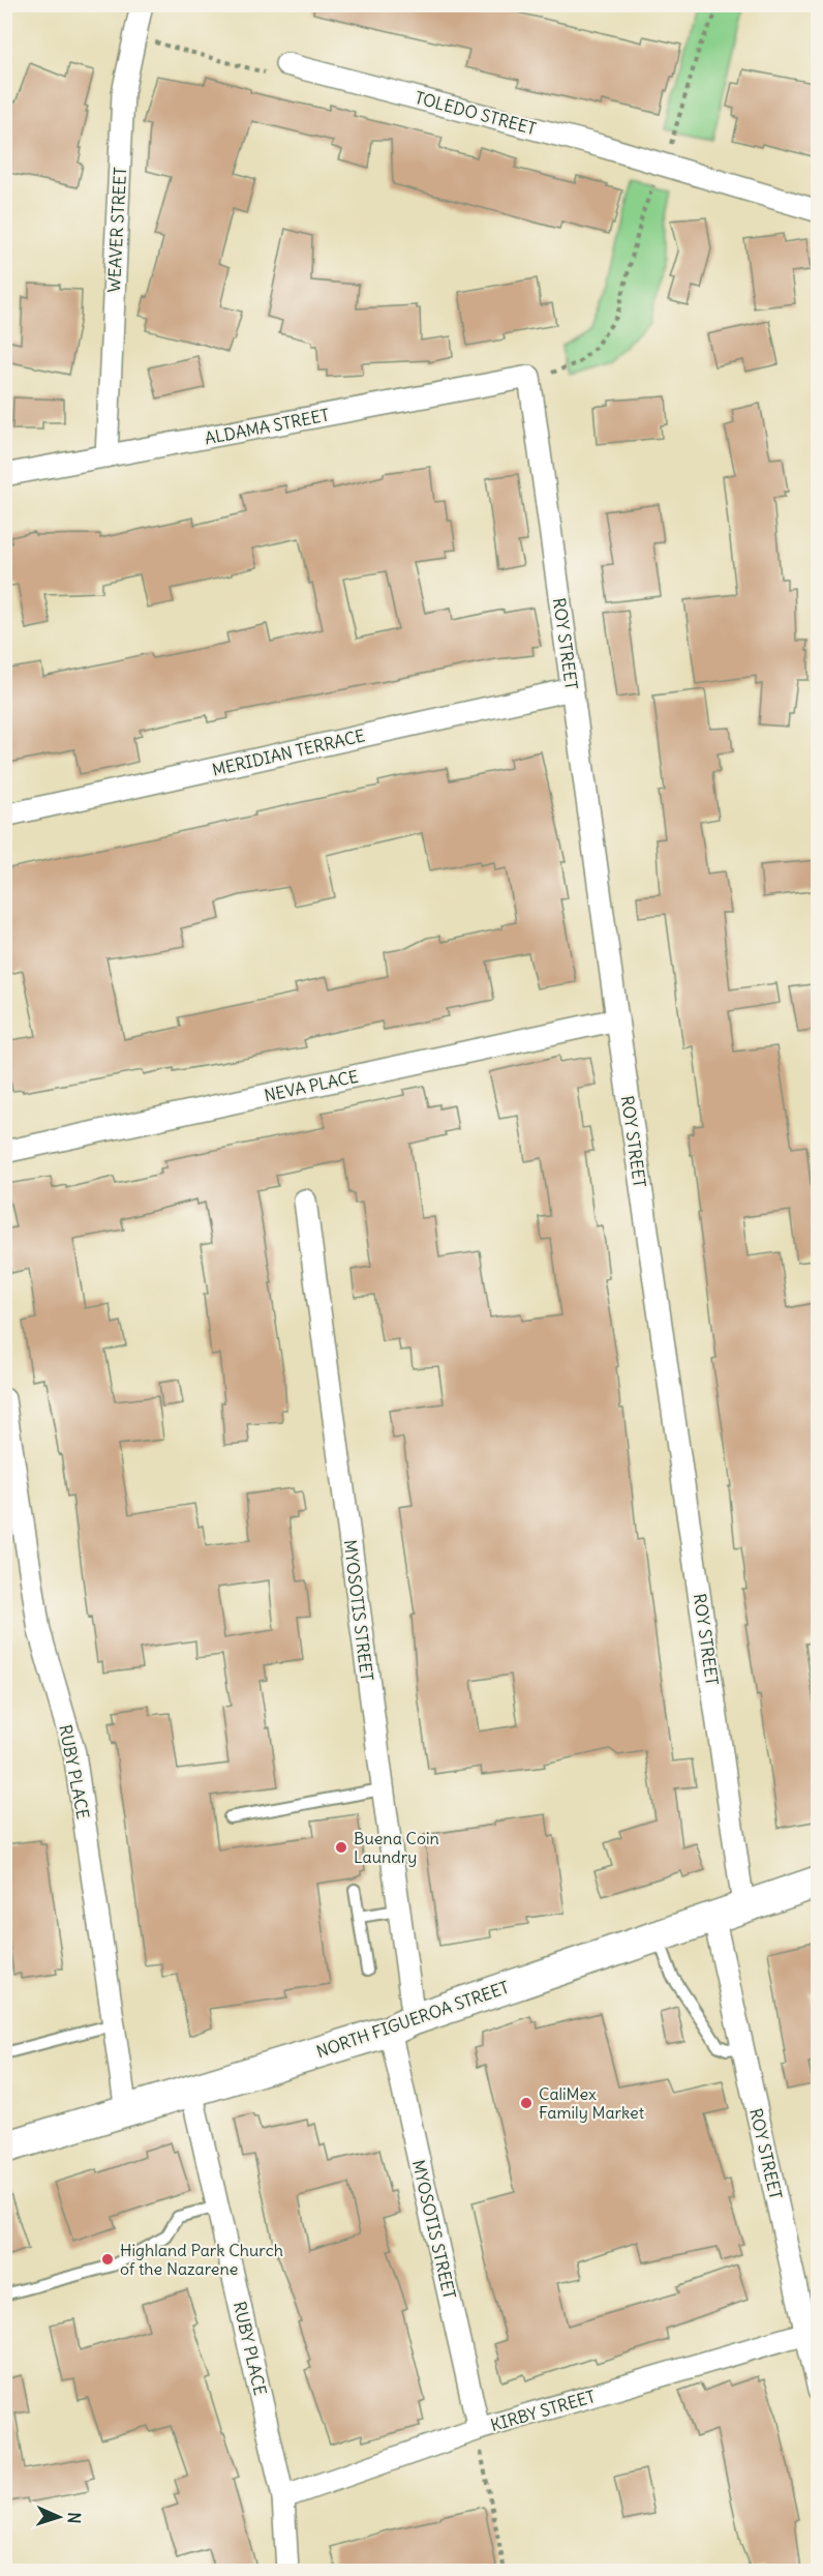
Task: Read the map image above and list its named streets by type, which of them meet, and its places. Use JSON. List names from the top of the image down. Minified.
{"streets":{"main road":["NORTH FIGUEROA STREET"],"street":["TOLEDO STREET","WEAVER STREET","ALDAMA STREET","ROY STREET","MERIDIAN TERRACE","NEVA PLACE","MYOSOTIS STREET","RUBY PLACE","KIRBY STREET"]},"crossings":[["WEAVER STREET","ALDAMA STREET"],["ALDAMA STREET","ROY STREET"],["ROY STREET","MERIDIAN TERRACE"],["ROY STREET","NEVA PLACE"],["ROY STREET","NORTH FIGUEROA STREET"],["ROY STREET","KIRBY STREET"],["MYOSOTIS STREET","NORTH FIGUEROA STREET"],["MYOSOTIS STREET","KIRBY STREET"],["RUBY PLACE","NORTH FIGUEROA STREET"],["RUBY PLACE","KIRBY STREET"]],"places":["Buena Coin Laundry","CaliMex Family Market","Highland Park Church of the Nazarene"],"north":"right"}
